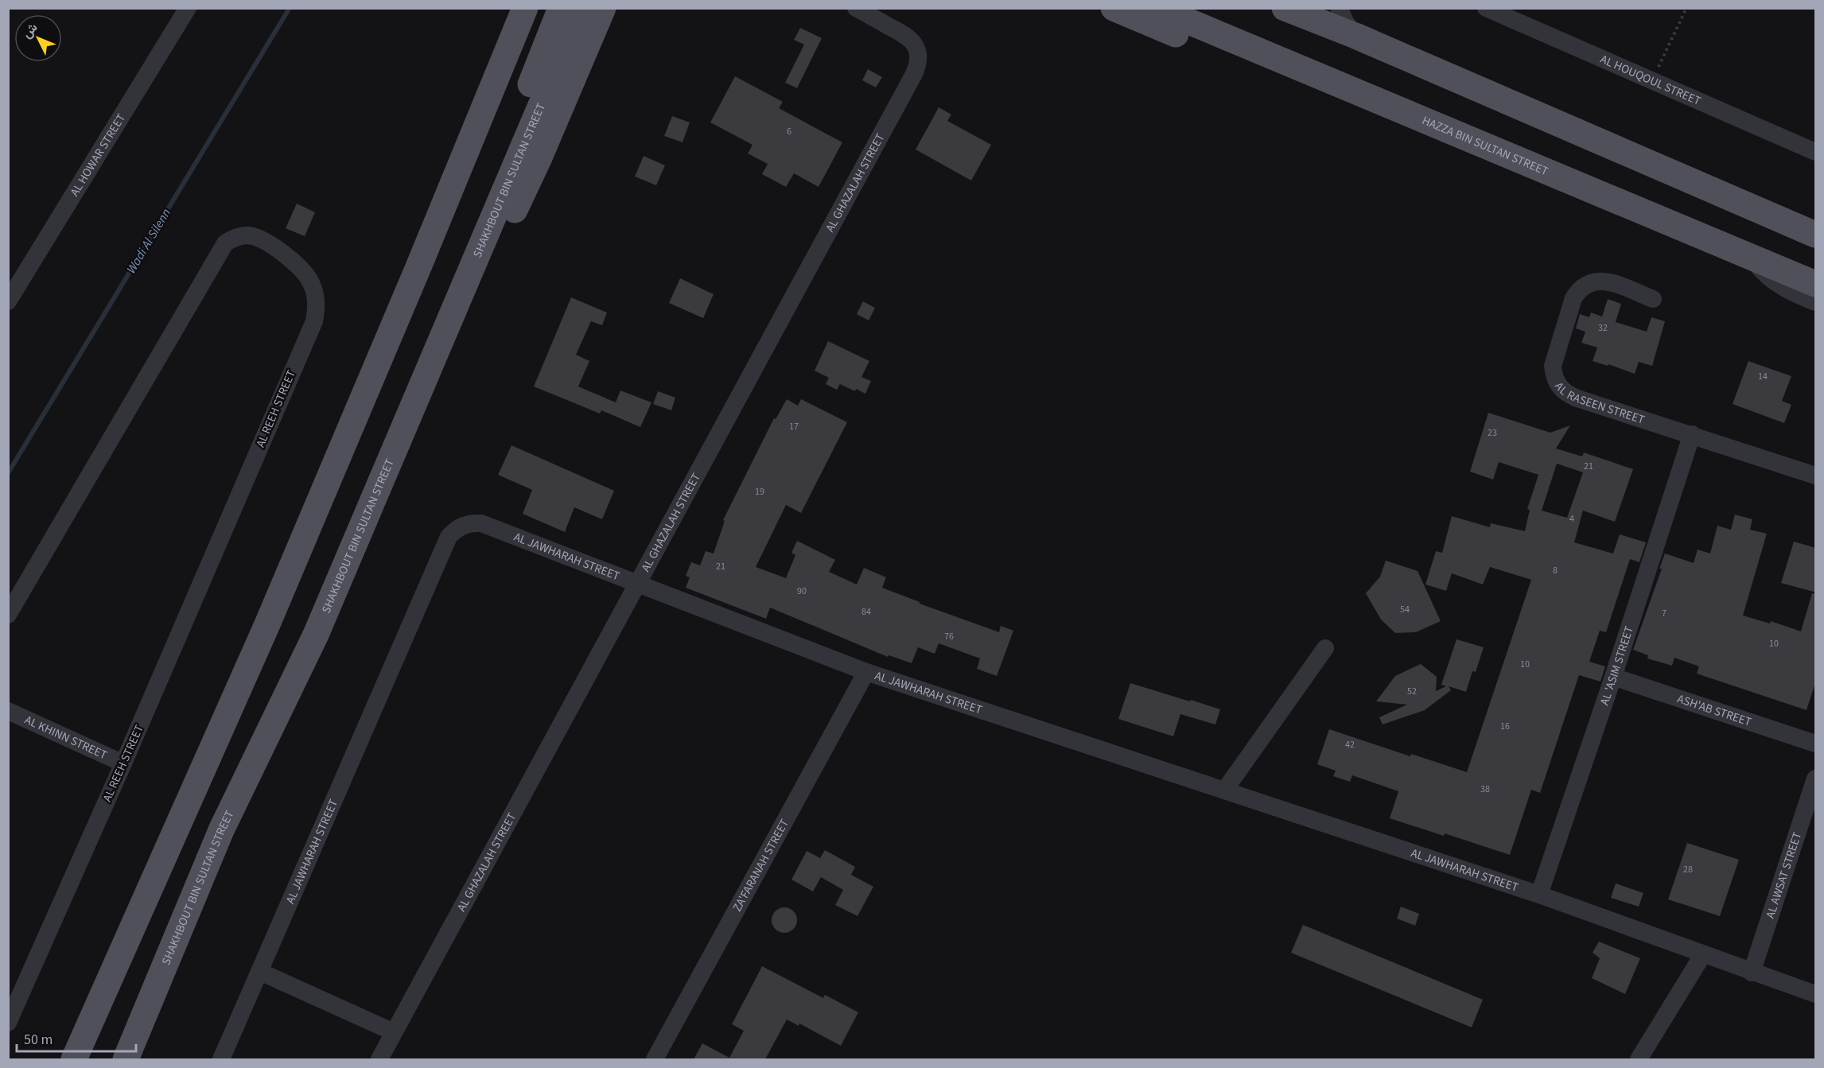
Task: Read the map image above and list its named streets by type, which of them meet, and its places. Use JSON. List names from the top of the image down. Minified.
{"streets":{"main road":["HAZZA BIN SULTAN STREET","SHAKHBOUT BIN SULTAN STREET"],"street":["AL HOUQOUL STREET","AL HOWAR STREET","AL GHAZALAH STREET","AL RASEEN STREET","AL REEH STREET","AL JAWHARAH STREET","AL 'ASIM STREET","ASH'AB STREET","AL KHINN STREET","ZA'FARANAH STREET","AL AWSAT STREET"]},"crossings":[["AL GHAZALAH STREET","AL JAWHARAH STREET"],["AL RASEEN STREET","AL 'ASIM STREET"],["AL REEH STREET","AL KHINN STREET"],["AL JAWHARAH STREET","AL 'ASIM STREET"],["AL JAWHARAH STREET","ZA'FARANAH STREET"],["AL JAWHARAH STREET","AL AWSAT STREET"],["AL 'ASIM STREET","ASH'AB STREET"]],"water":["Wadi Al Silenn"],"house_numbers":["6","32","14","17","23","21","19","4","21","8","90","54","84","7","76","10","10","52","16","42","38","28"],"scale_bar":"50 m","north":"top left"}
